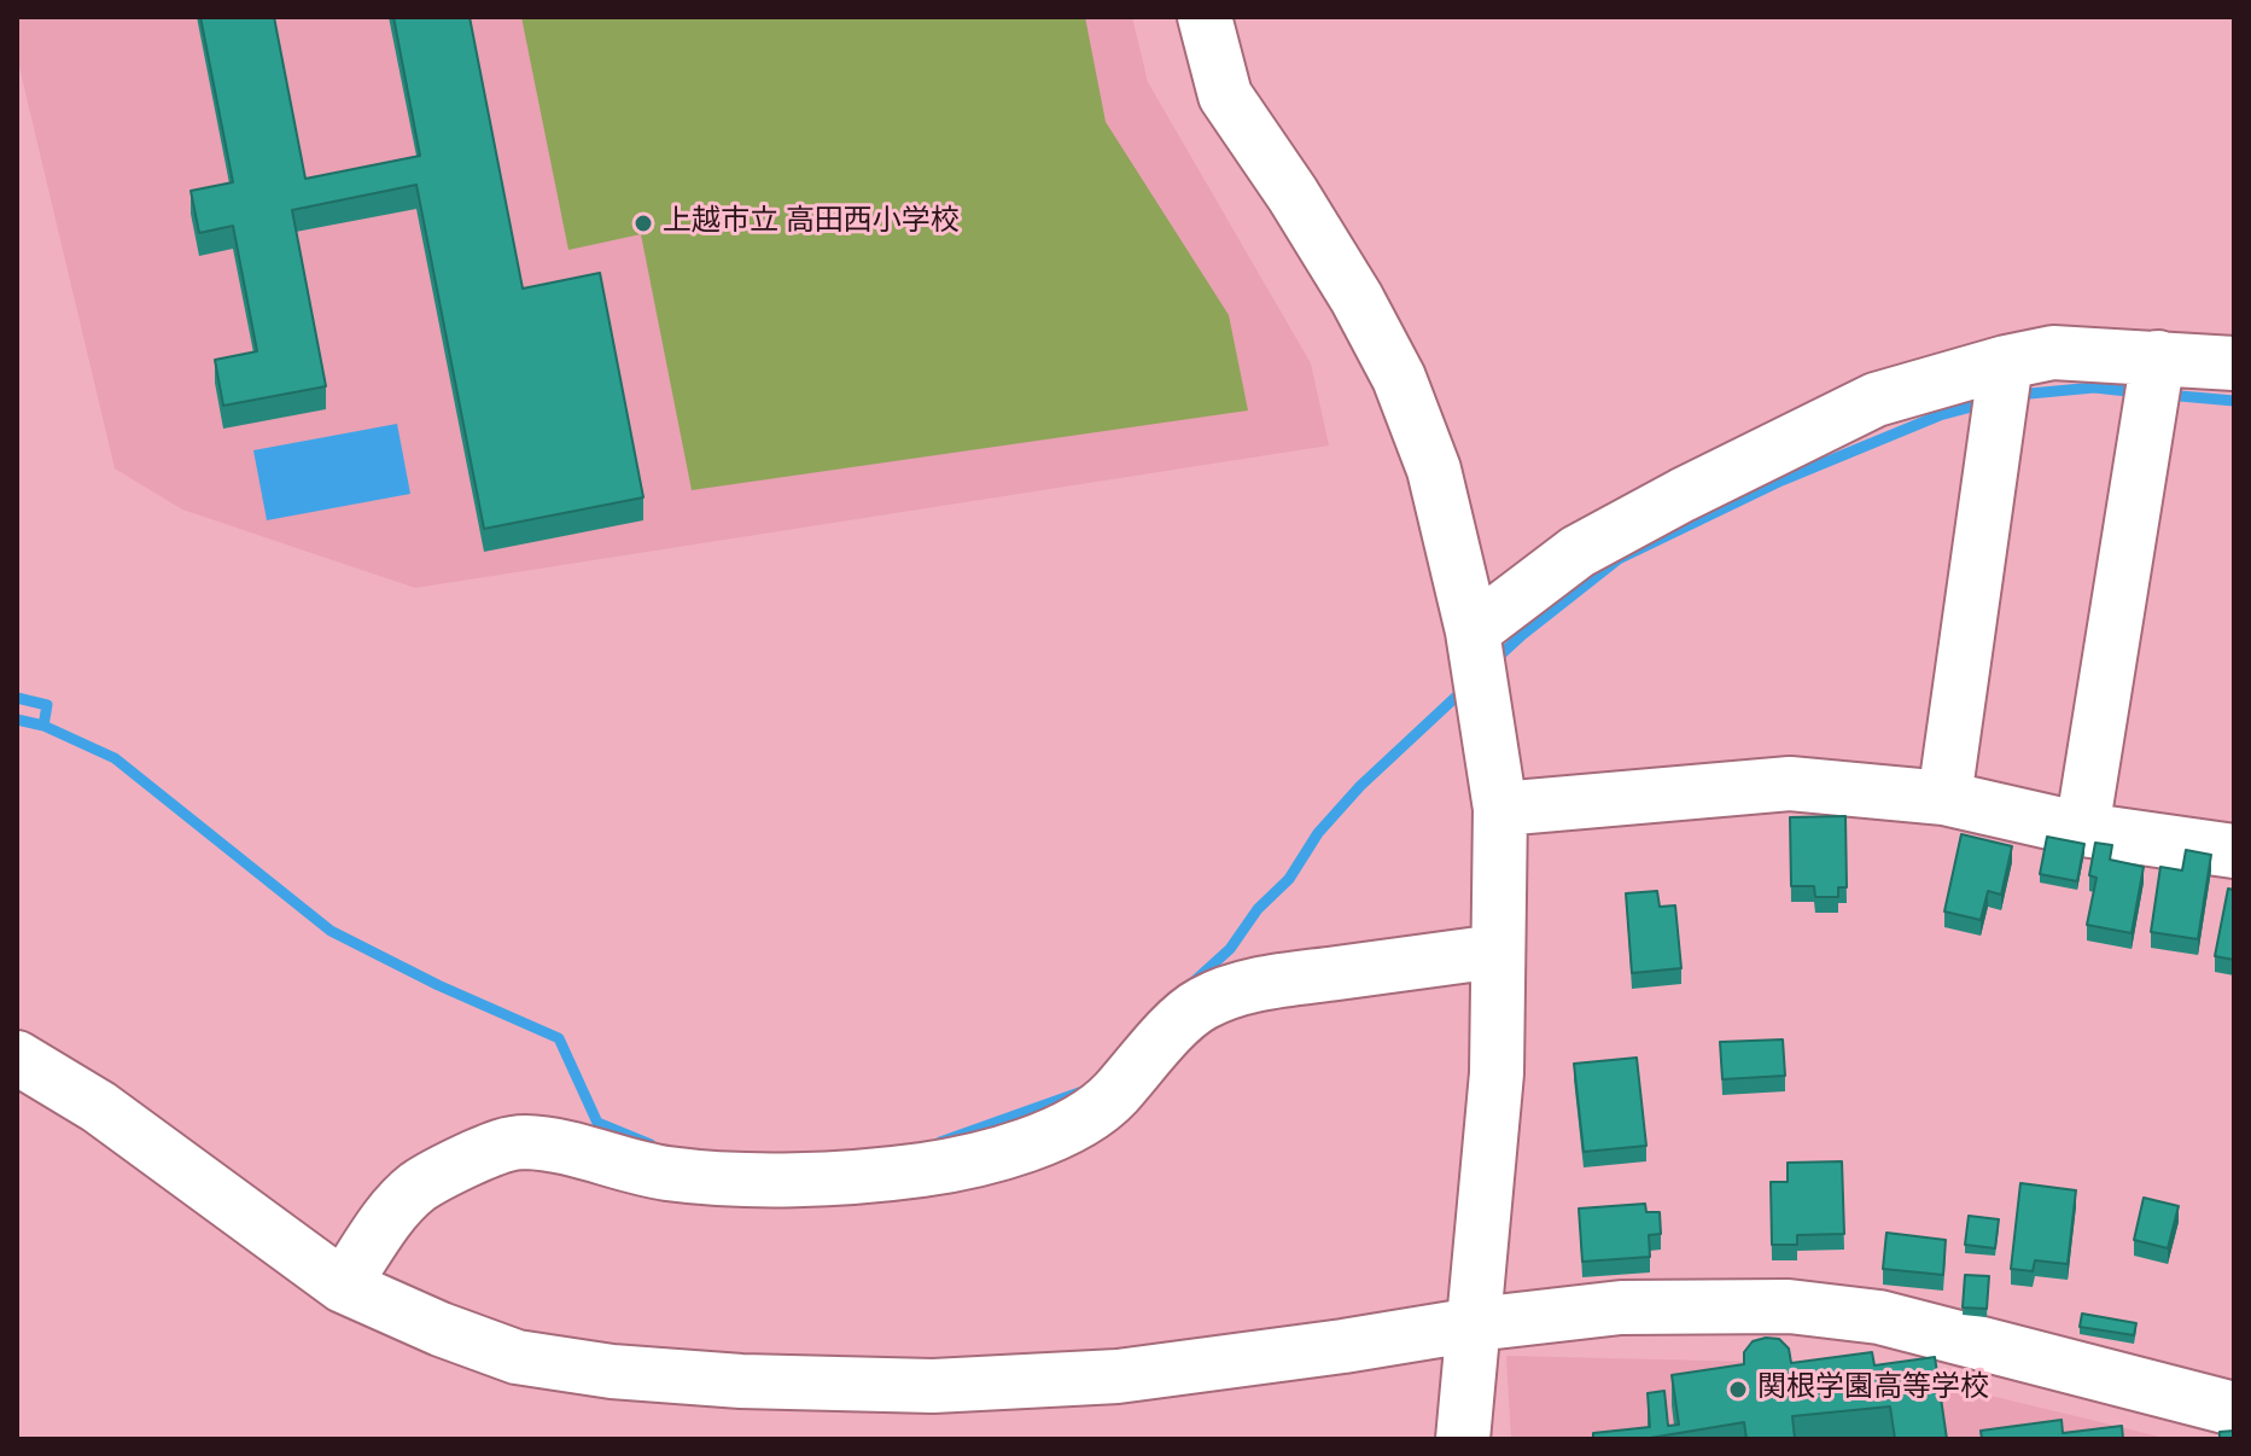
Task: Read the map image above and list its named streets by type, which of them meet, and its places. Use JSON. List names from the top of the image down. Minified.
{"places":["上越市立 高田西小学校","関根学園高等学校"]}
